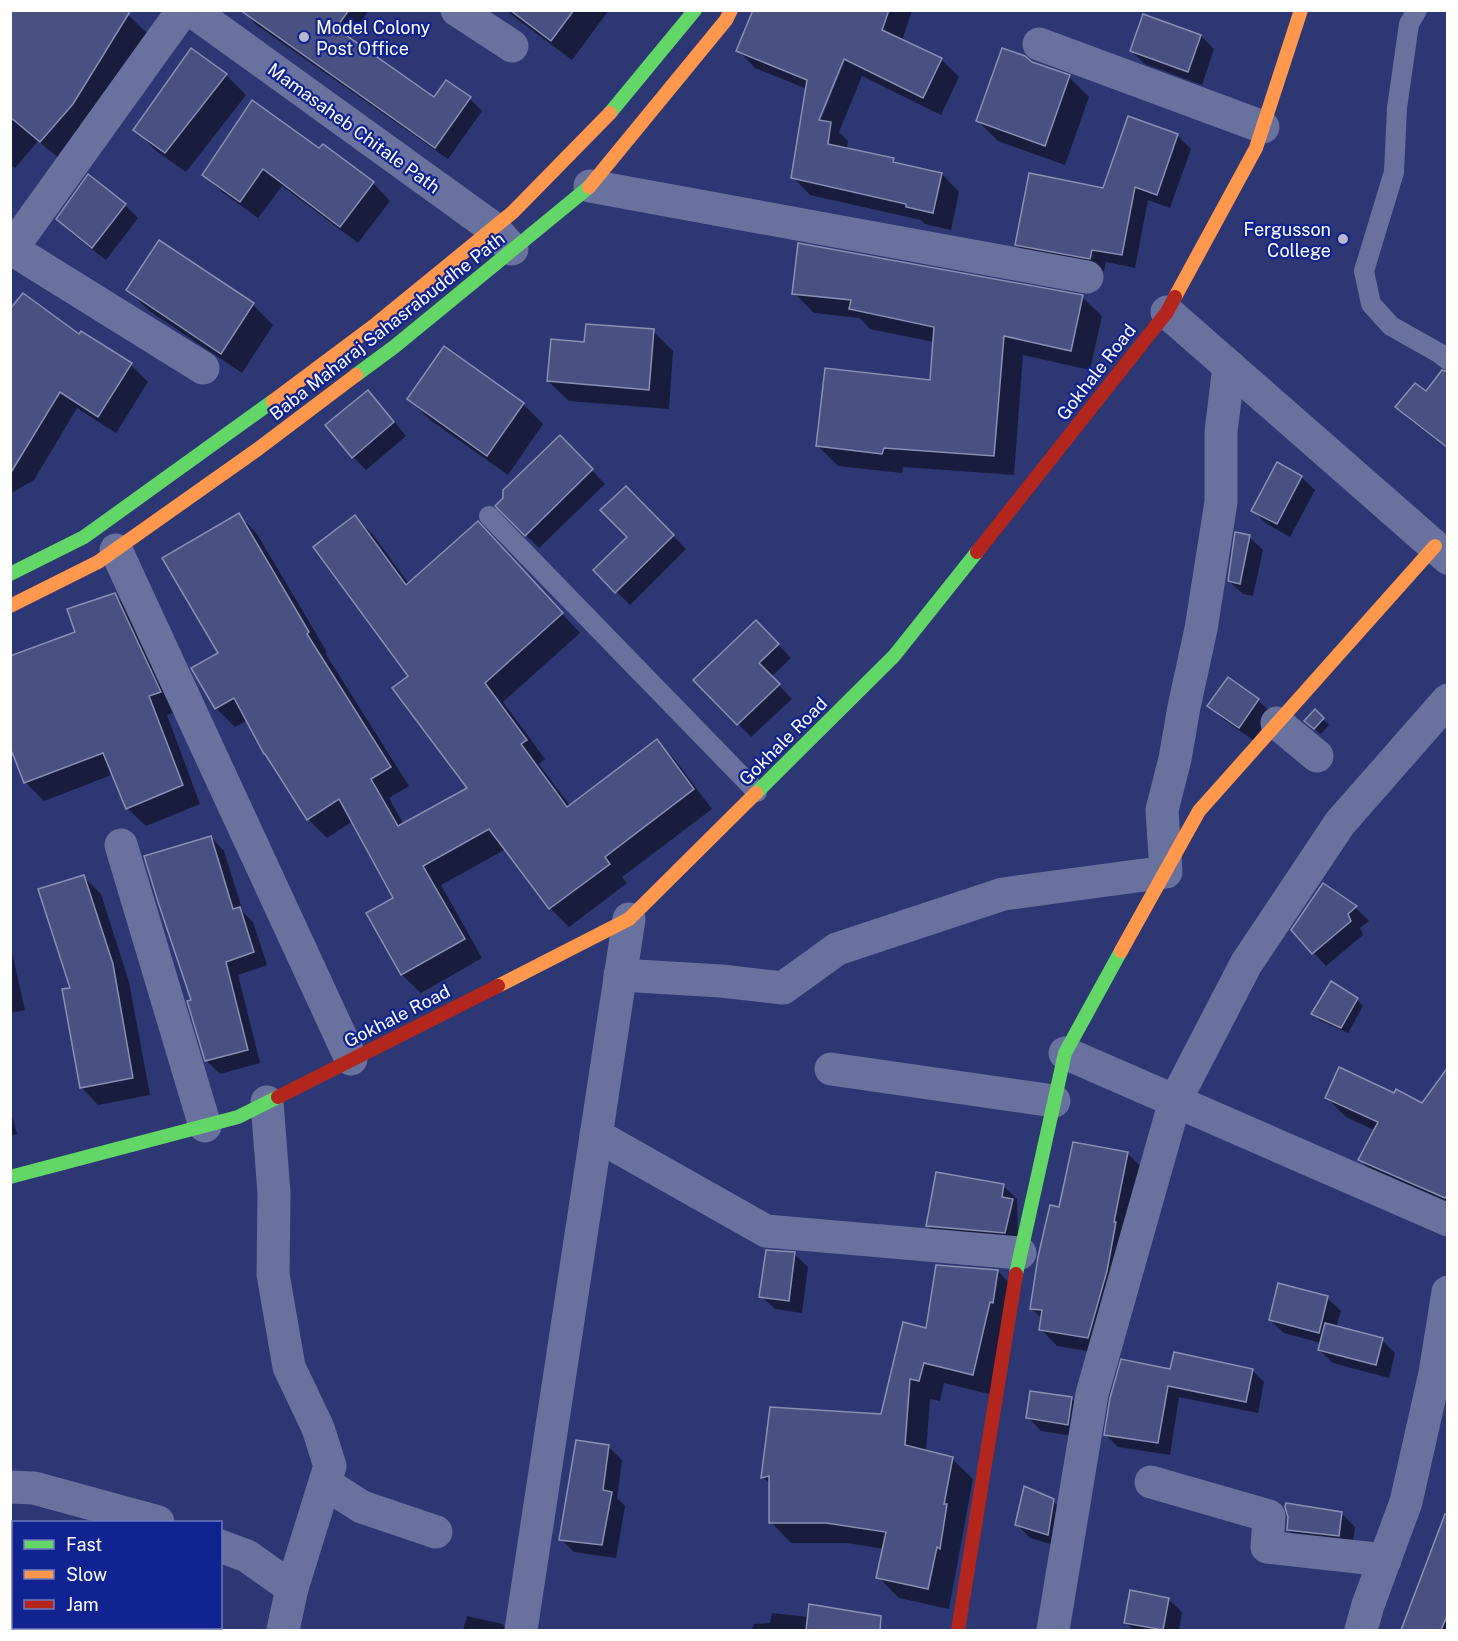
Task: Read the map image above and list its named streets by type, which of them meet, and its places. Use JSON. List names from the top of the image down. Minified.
{"streets":{"street":["Mamasaheb Chitale Path","Baba Maharaj Sahasrabuddhe Path","Gokhale Road"]},"crossings":[["Mamasaheb Chitale Path","Baba Maharaj Sahasrabuddhe Path"]],"places":["Model Colony Post Office","Fergusson College"],"legend":["Fast","Slow","Jam"]}
